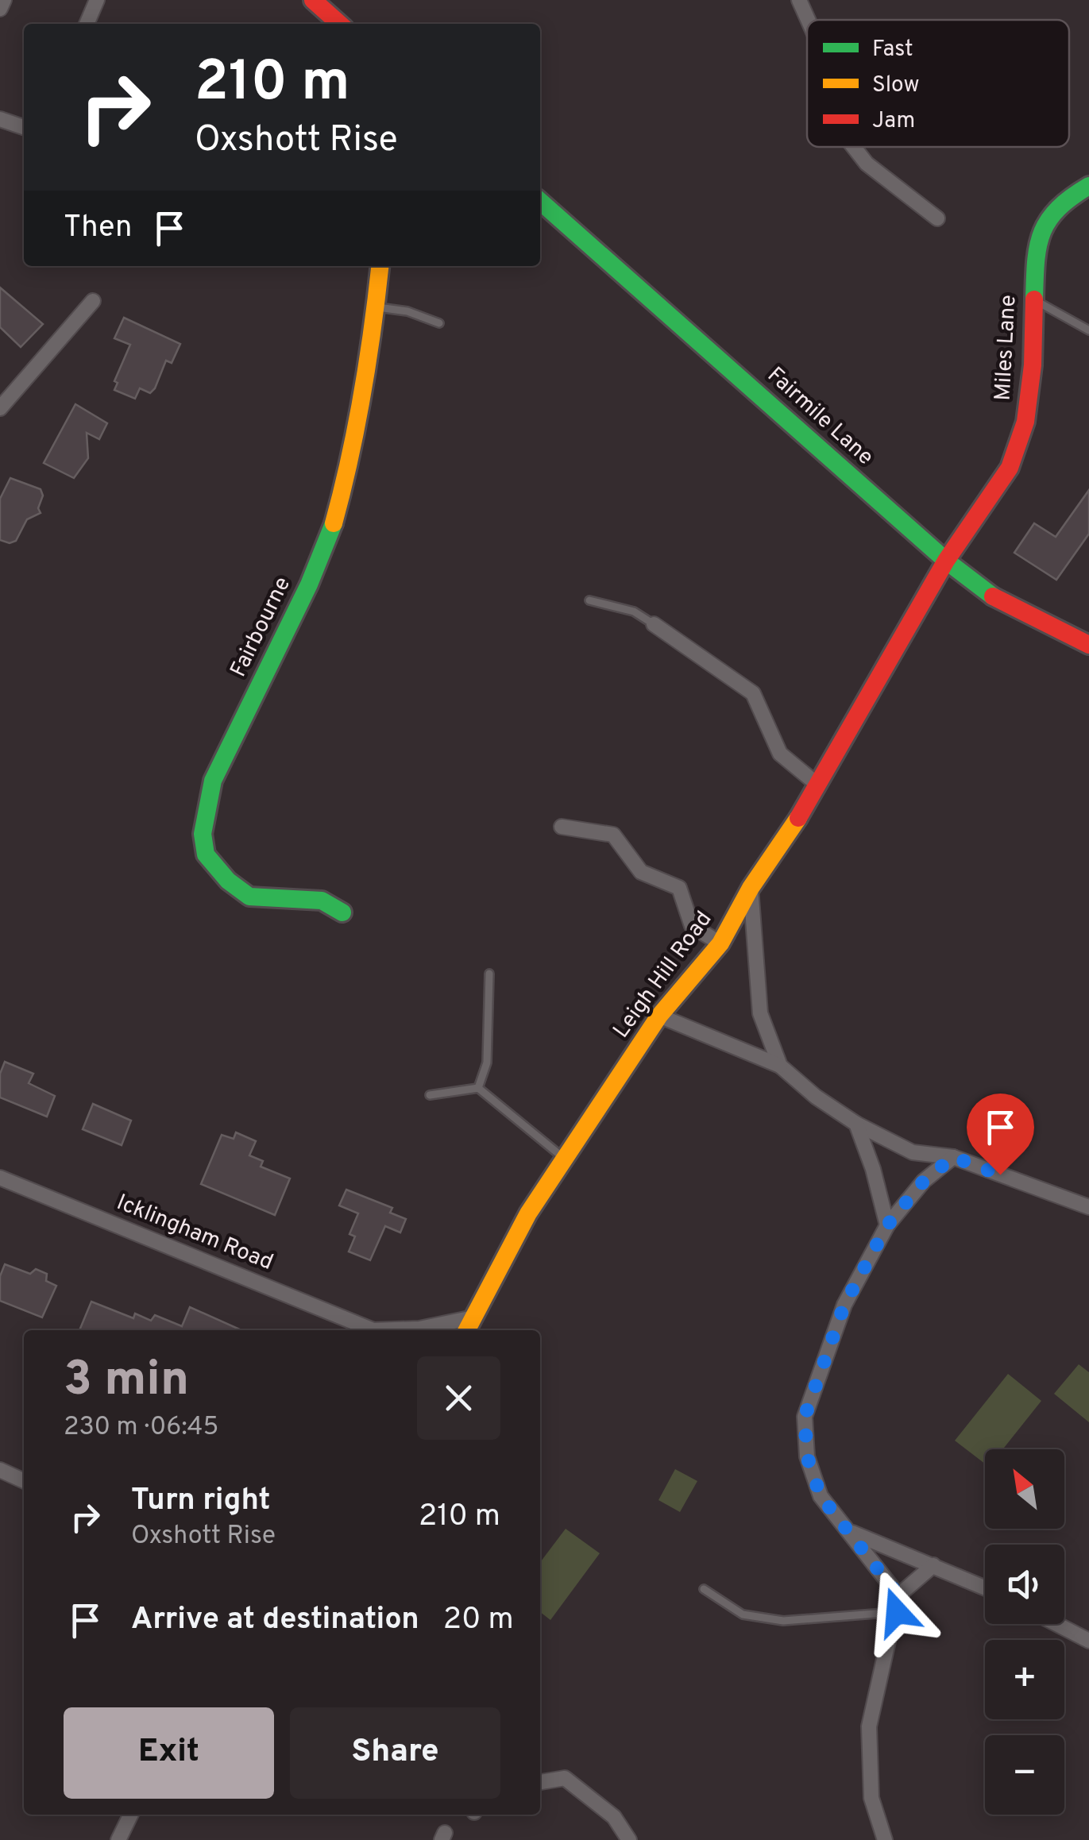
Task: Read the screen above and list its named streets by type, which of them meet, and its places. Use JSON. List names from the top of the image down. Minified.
{"streets":{"street":["Miles Lane","Fairmile Lane","Fairbourne","Leigh Hill Road","Icklingham Road"]},"crossings":[["Miles Lane","Fairmile Lane"],["Miles Lane","Leigh Hill Road"],["Fairmile Lane","Leigh Hill Road"],["Leigh Hill Road","Icklingham Road"]],"legend":["Fast","Slow","Jam"],"north":"top left","page":{"turn":["210 m","Oxshott Rise"],"then":"Then","heading":["3 min","230 m · 06:45"],"map_buttons":["+","−"],"list":[{"name":"Turn right","note":"Oxshott Rise","value":"210 m"},{"name":"Arrive at destination","value":"20 m"}],"buttons":["Exit","Share"]}}
